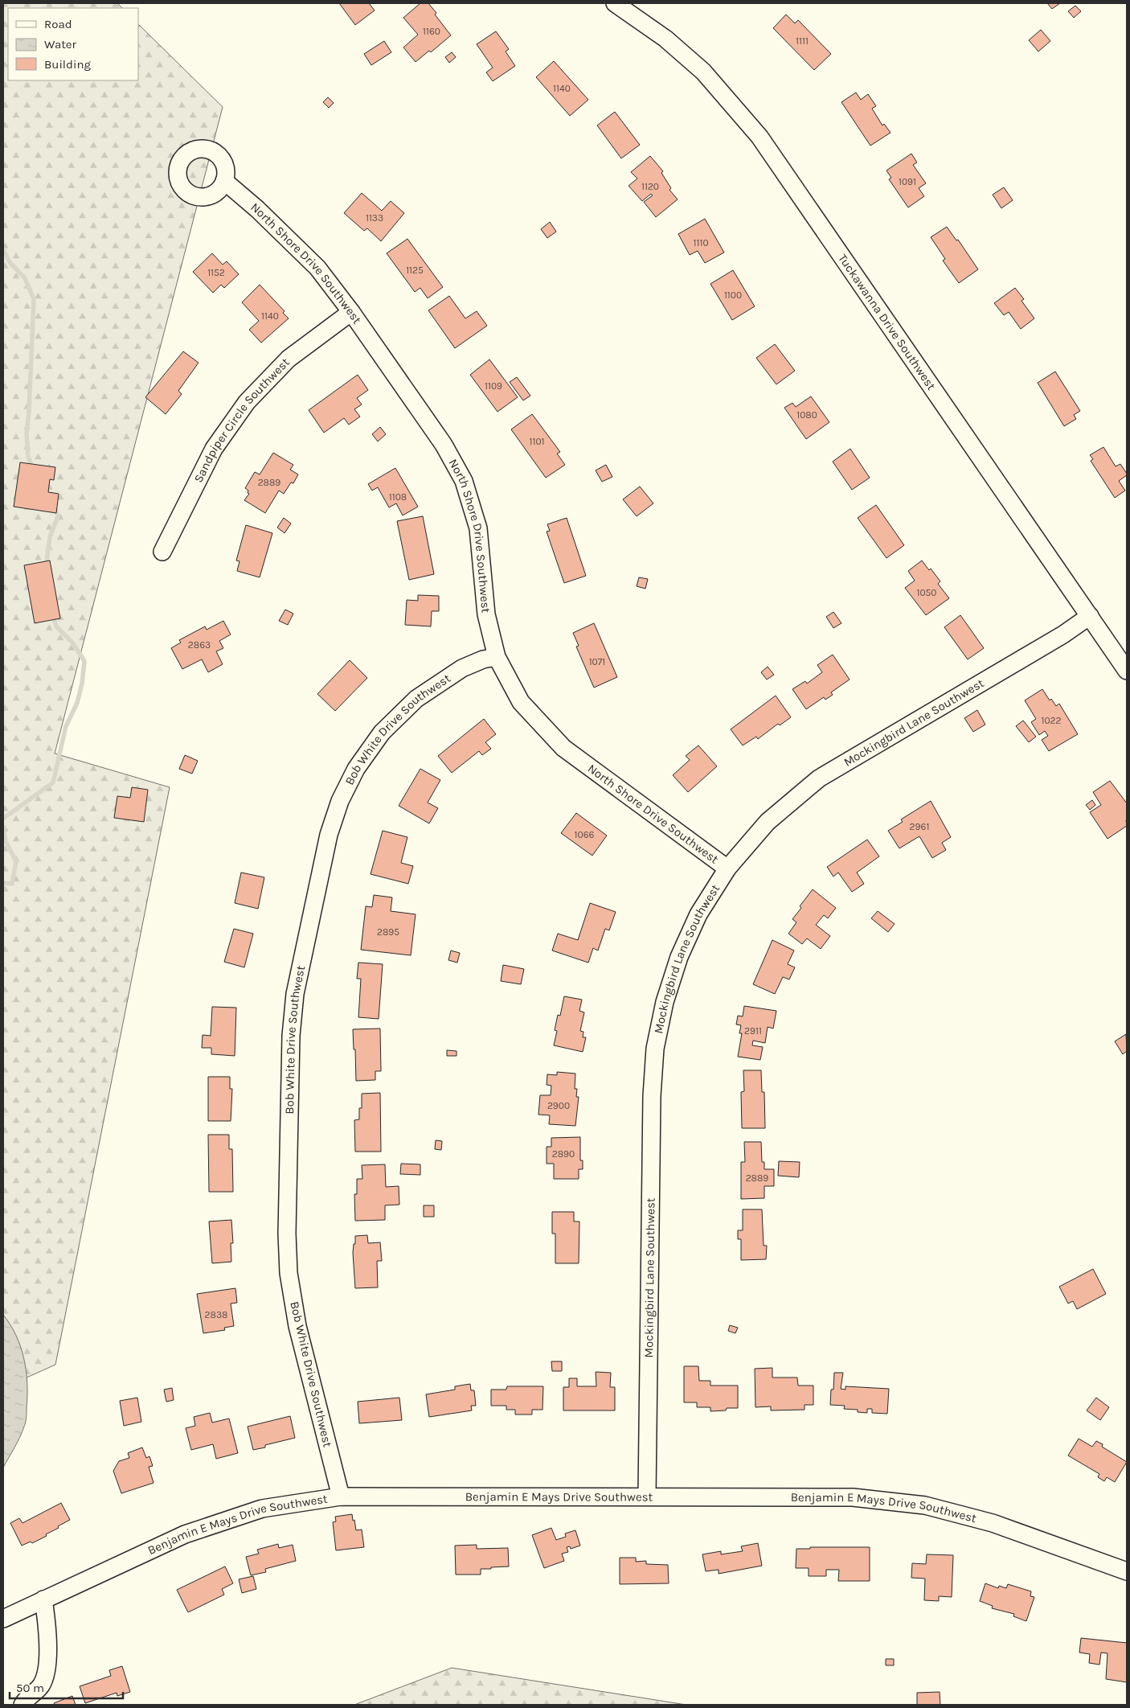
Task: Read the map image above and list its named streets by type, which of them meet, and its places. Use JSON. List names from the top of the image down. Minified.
{"streets":{"street":["North Shore Drive Southwest","Tuckawanna Drive Southwest","Sandpiper Circle Southwest","Mockingbird Lane Southwest","Bob White Drive Southwest","Benjamin E Mays Drive Southwest"]},"crossings":[["North Shore Drive Southwest","Sandpiper Circle Southwest"],["North Shore Drive Southwest","Mockingbird Lane Southwest"],["North Shore Drive Southwest","Bob White Drive Southwest"],["Tuckawanna Drive Southwest","Mockingbird Lane Southwest"],["Mockingbird Lane Southwest","Benjamin E Mays Drive Southwest"],["Bob White Drive Southwest","Benjamin E Mays Drive Southwest"]],"house_numbers":["1160","1111","1140","1091","1120","1133","1110","1125","1152","1100","1140","1109","1080","1101","2889","1108","1050","2863","1071","1022","2961","1066","2895","2911","2900","2890","2889","2838"],"legend":["Road","Water","Building"],"scale_bar":"50 m"}
